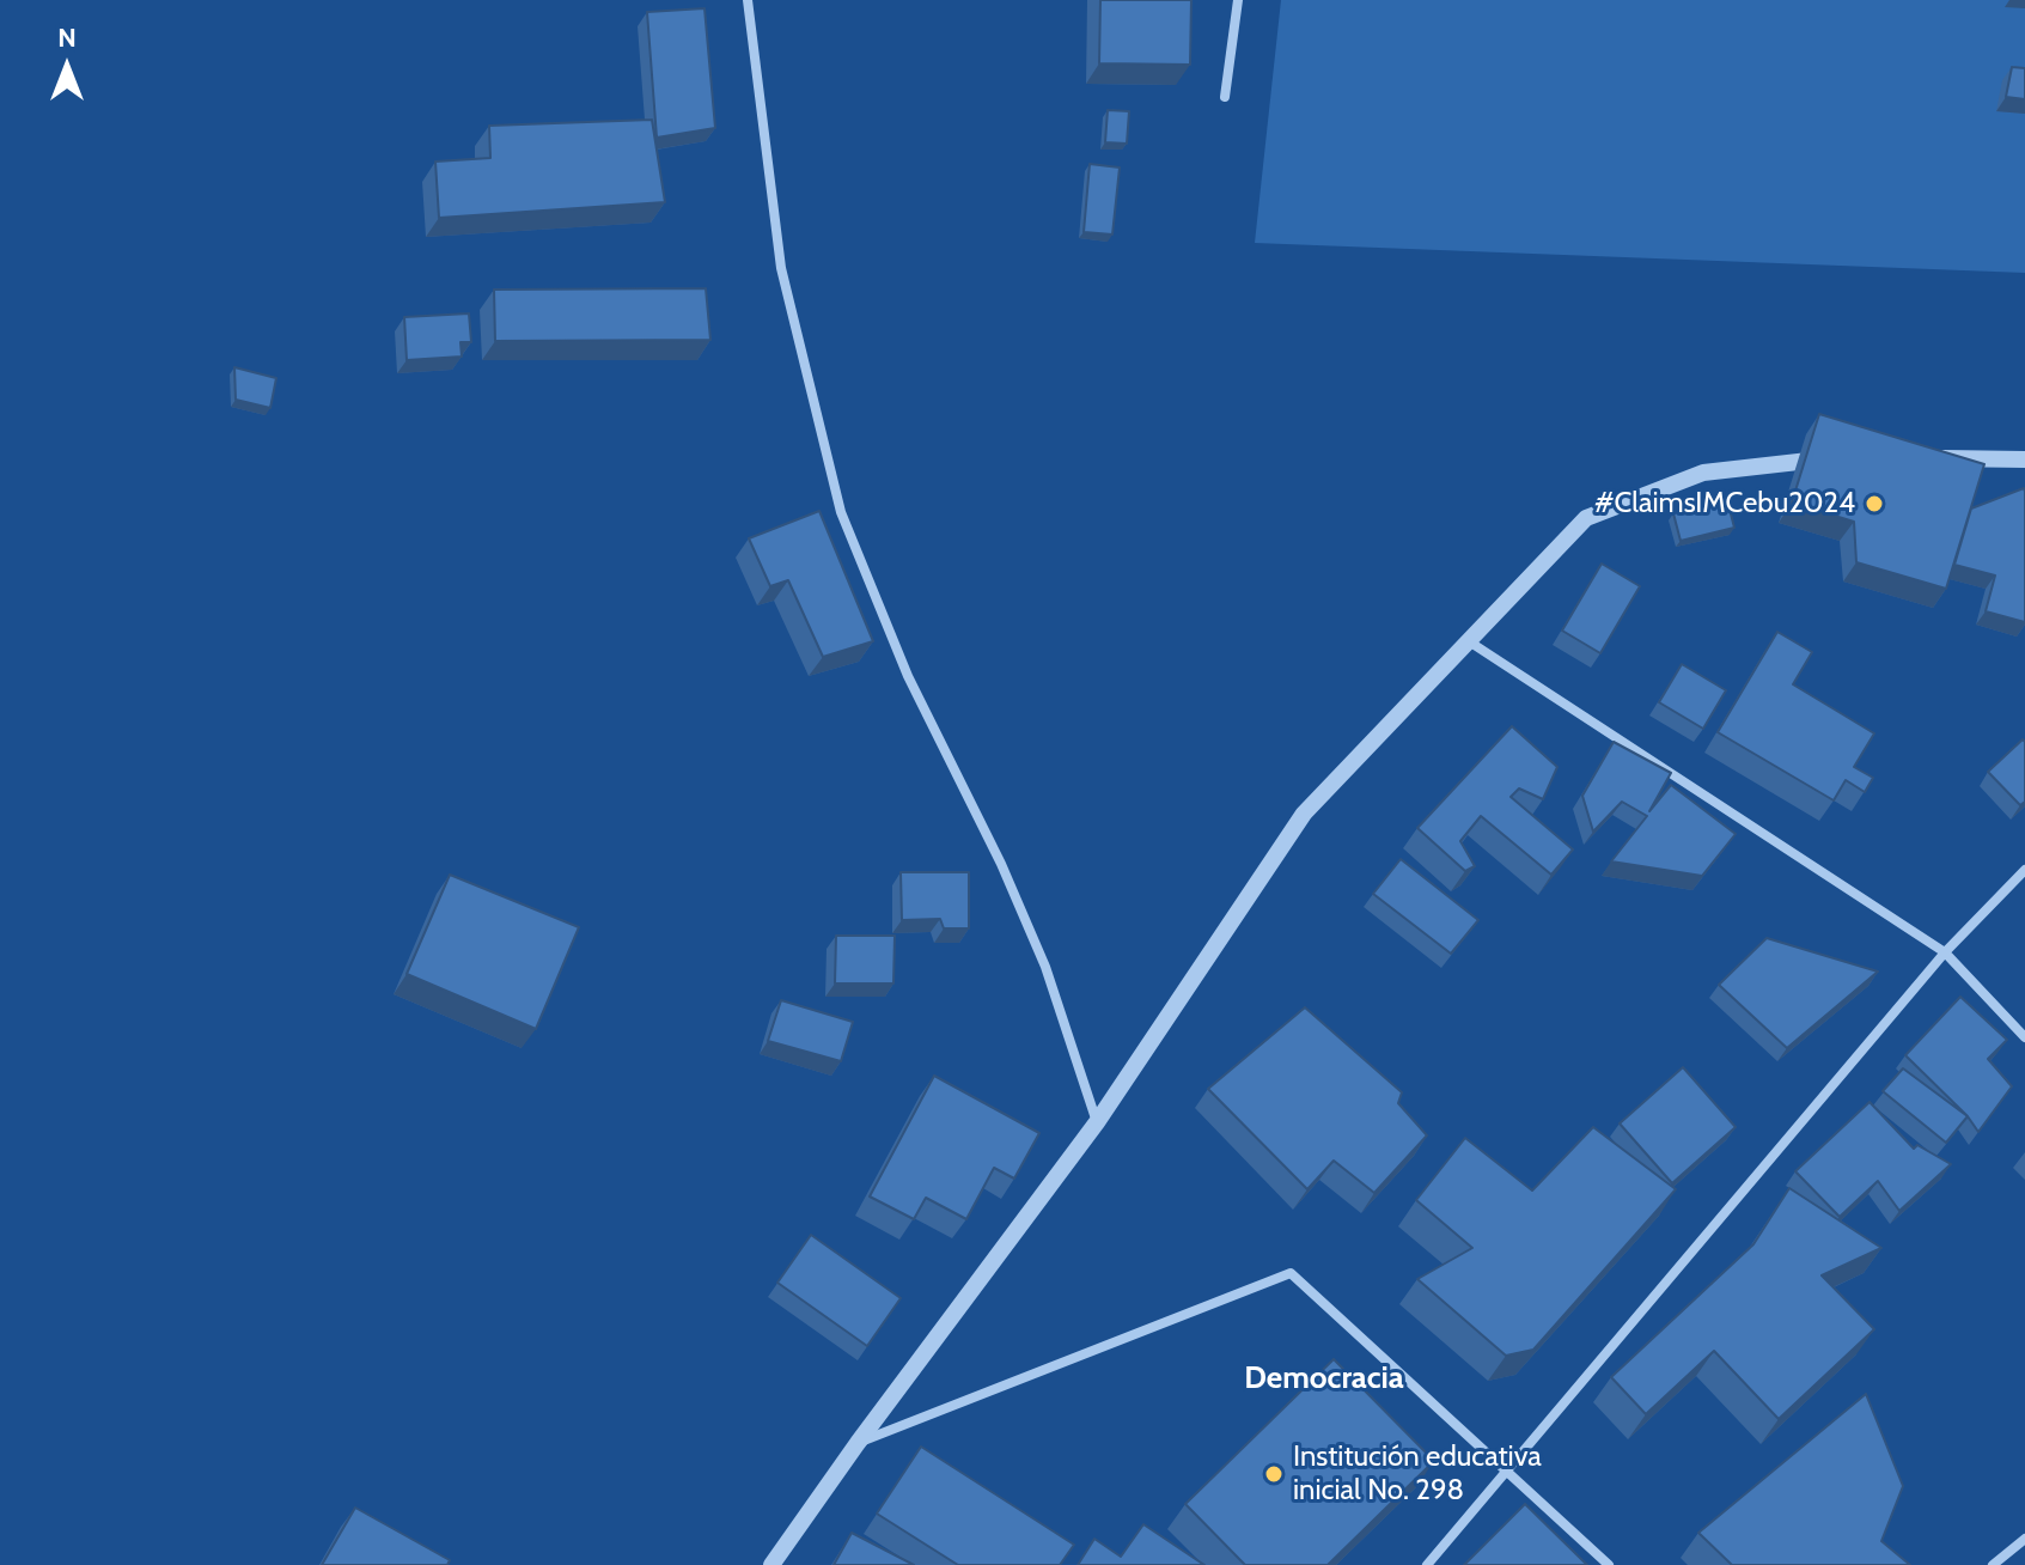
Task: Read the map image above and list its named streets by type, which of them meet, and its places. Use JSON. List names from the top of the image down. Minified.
{"districts":["Democracia"],"places":["#ClaimsIMCebu2024","Institución educativa inicial No. 298"],"north":"top"}
